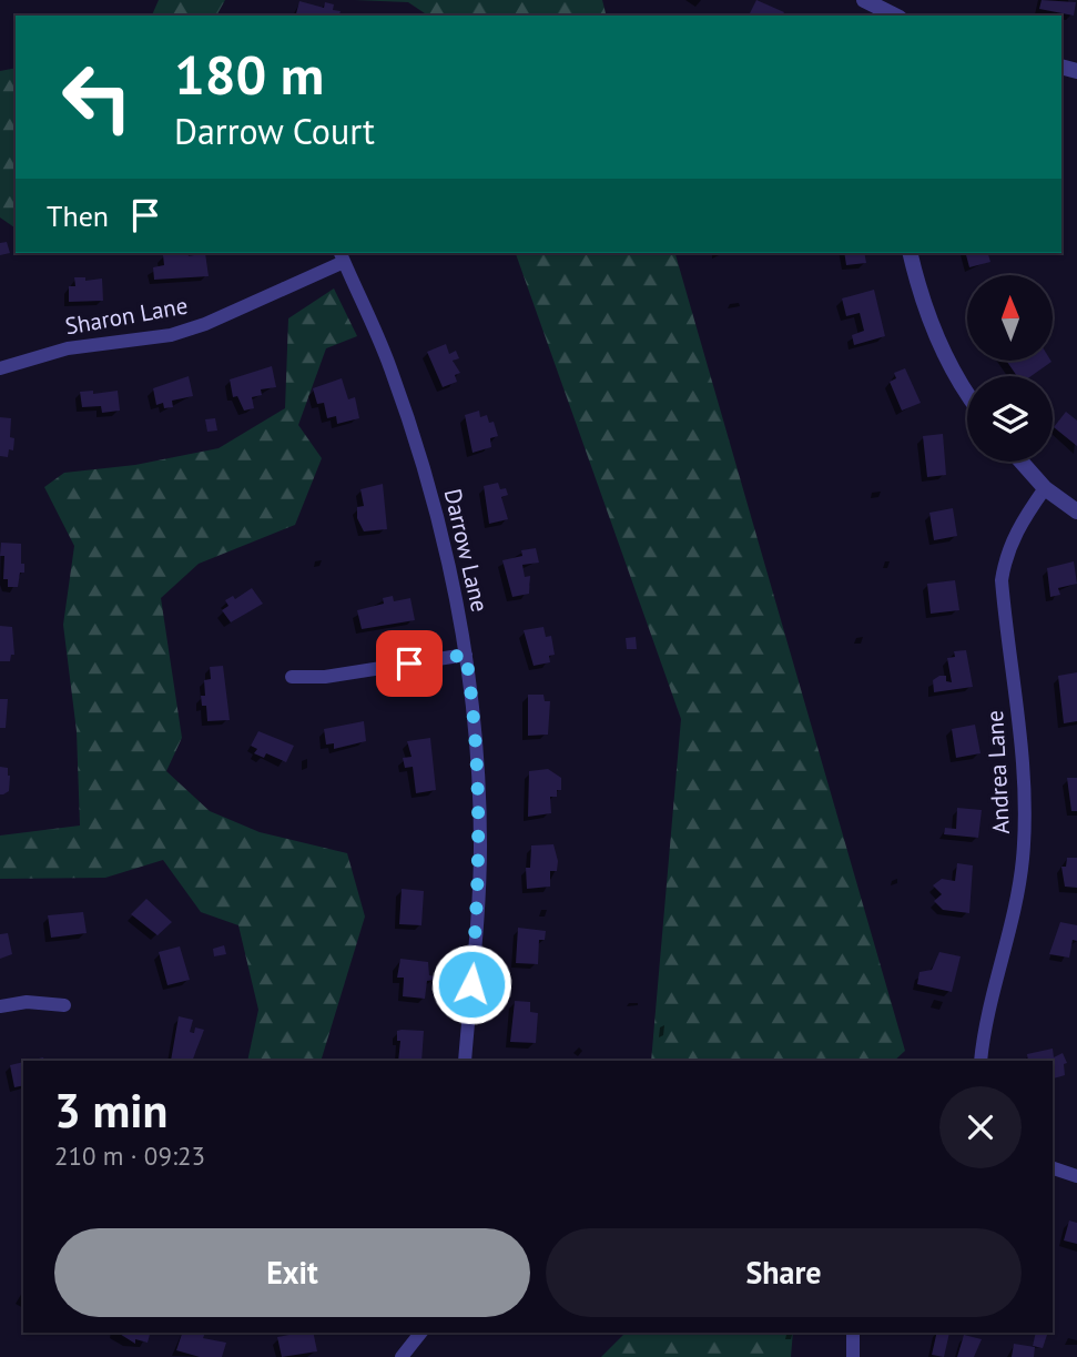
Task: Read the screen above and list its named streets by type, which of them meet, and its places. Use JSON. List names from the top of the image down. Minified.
{"streets":{"street":["Sharon Lane","Darrow Lane","Andrea Lane"]},"crossings":[["Sharon Lane","Darrow Lane"]],"north":"top","page":{"turn":["180 m","Darrow Court"],"then":"Then","heading":["3 min","210 m · 09:23"],"buttons":["Exit","Share"]}}
